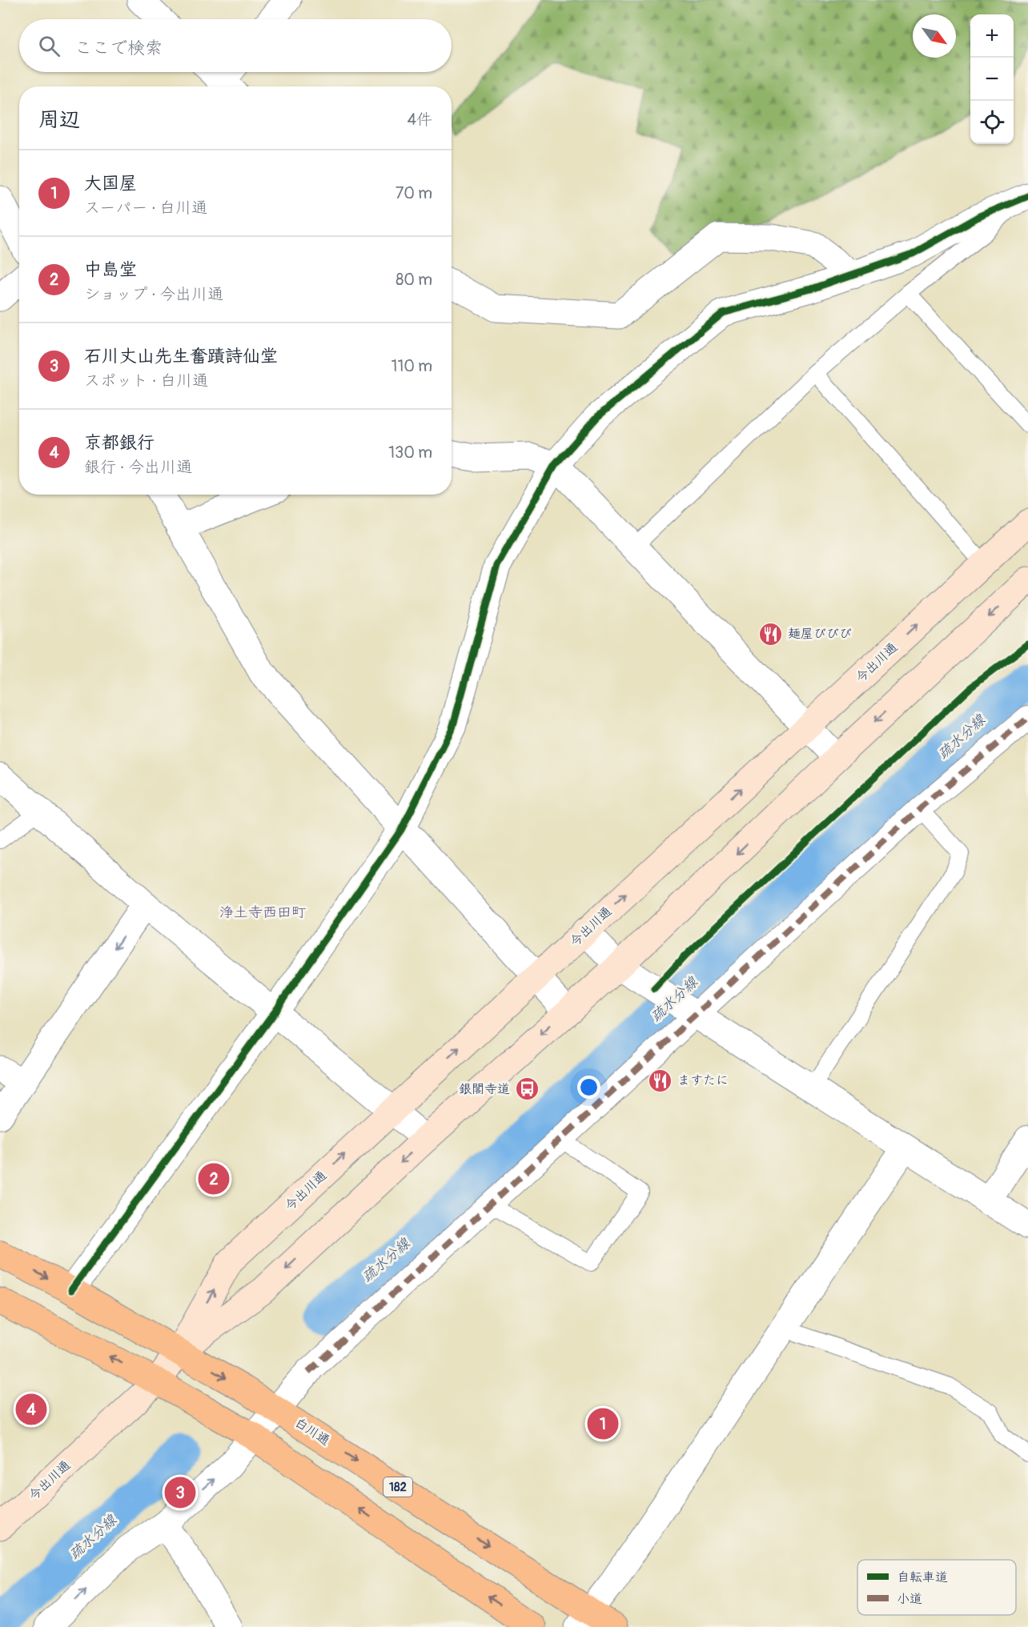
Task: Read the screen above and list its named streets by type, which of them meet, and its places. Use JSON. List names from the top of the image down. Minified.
{"streets":{"main road":["今出川通","白川通","182"]},"crossings":[["今出川通","白川通"]],"districts":["浄土寺西田町"],"water":["疏水分線"],"places":{"restaurant":["麺屋びびび","ますたに"],"bus stop":["銀閣寺道"]},"legend":["自転車道","小道"],"north":"bottom right","page":{"map_buttons":["+","−"],"search":"ここで検索","heading":["周辺","4件"],"list":[{"mark":"1","name":"大国屋","note":"スーパー · 白川通","value":"70 m"},{"mark":"2","name":"中島堂","note":"ショップ · 今出川通","value":"80 m"},{"mark":"3","name":"石川丈山先生奮蹟詩仙堂","note":"スポット · 白川通","value":"110 m"},{"mark":"4","name":"京都銀行","note":"銀行 · 今出川通","value":"130 m"}],"pins":["2","4","1","3"]}}
